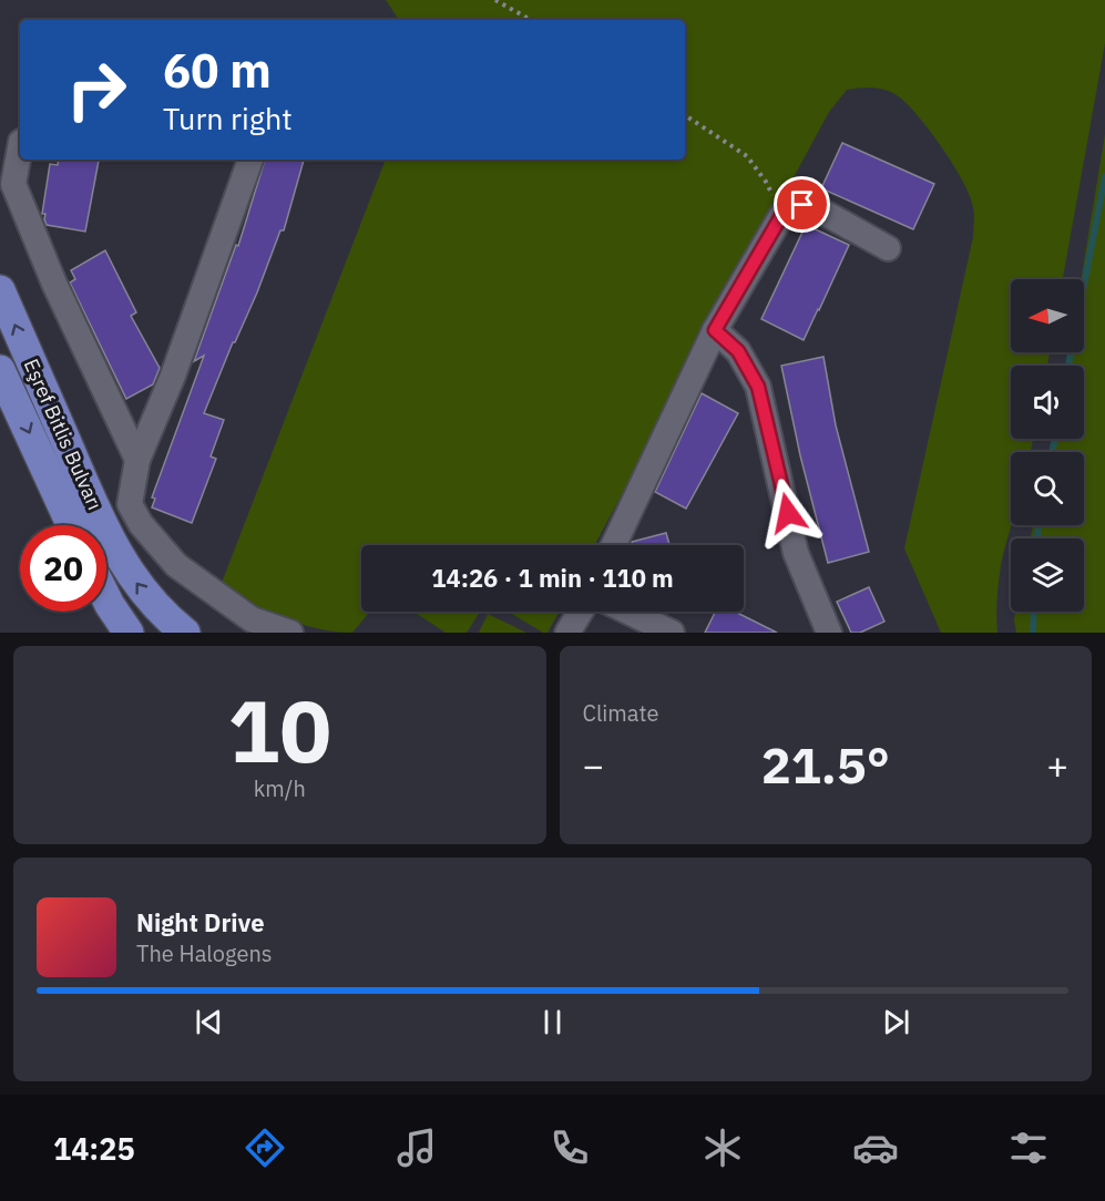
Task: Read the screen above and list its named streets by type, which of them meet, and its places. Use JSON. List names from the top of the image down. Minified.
{"streets":{"main road":["Eşref Bitlis Bulvarı"]},"north":"left","page":{"turn":["60 m","Turn right"],"limit":"20","trip":"14:26 · 1 min · 110 m","tile":[["10","km/h"],"Climate"],"heat":["−","21.5°","+"],"song":["Night Drive","The Halogens"],"tabs":"14:25"}}
